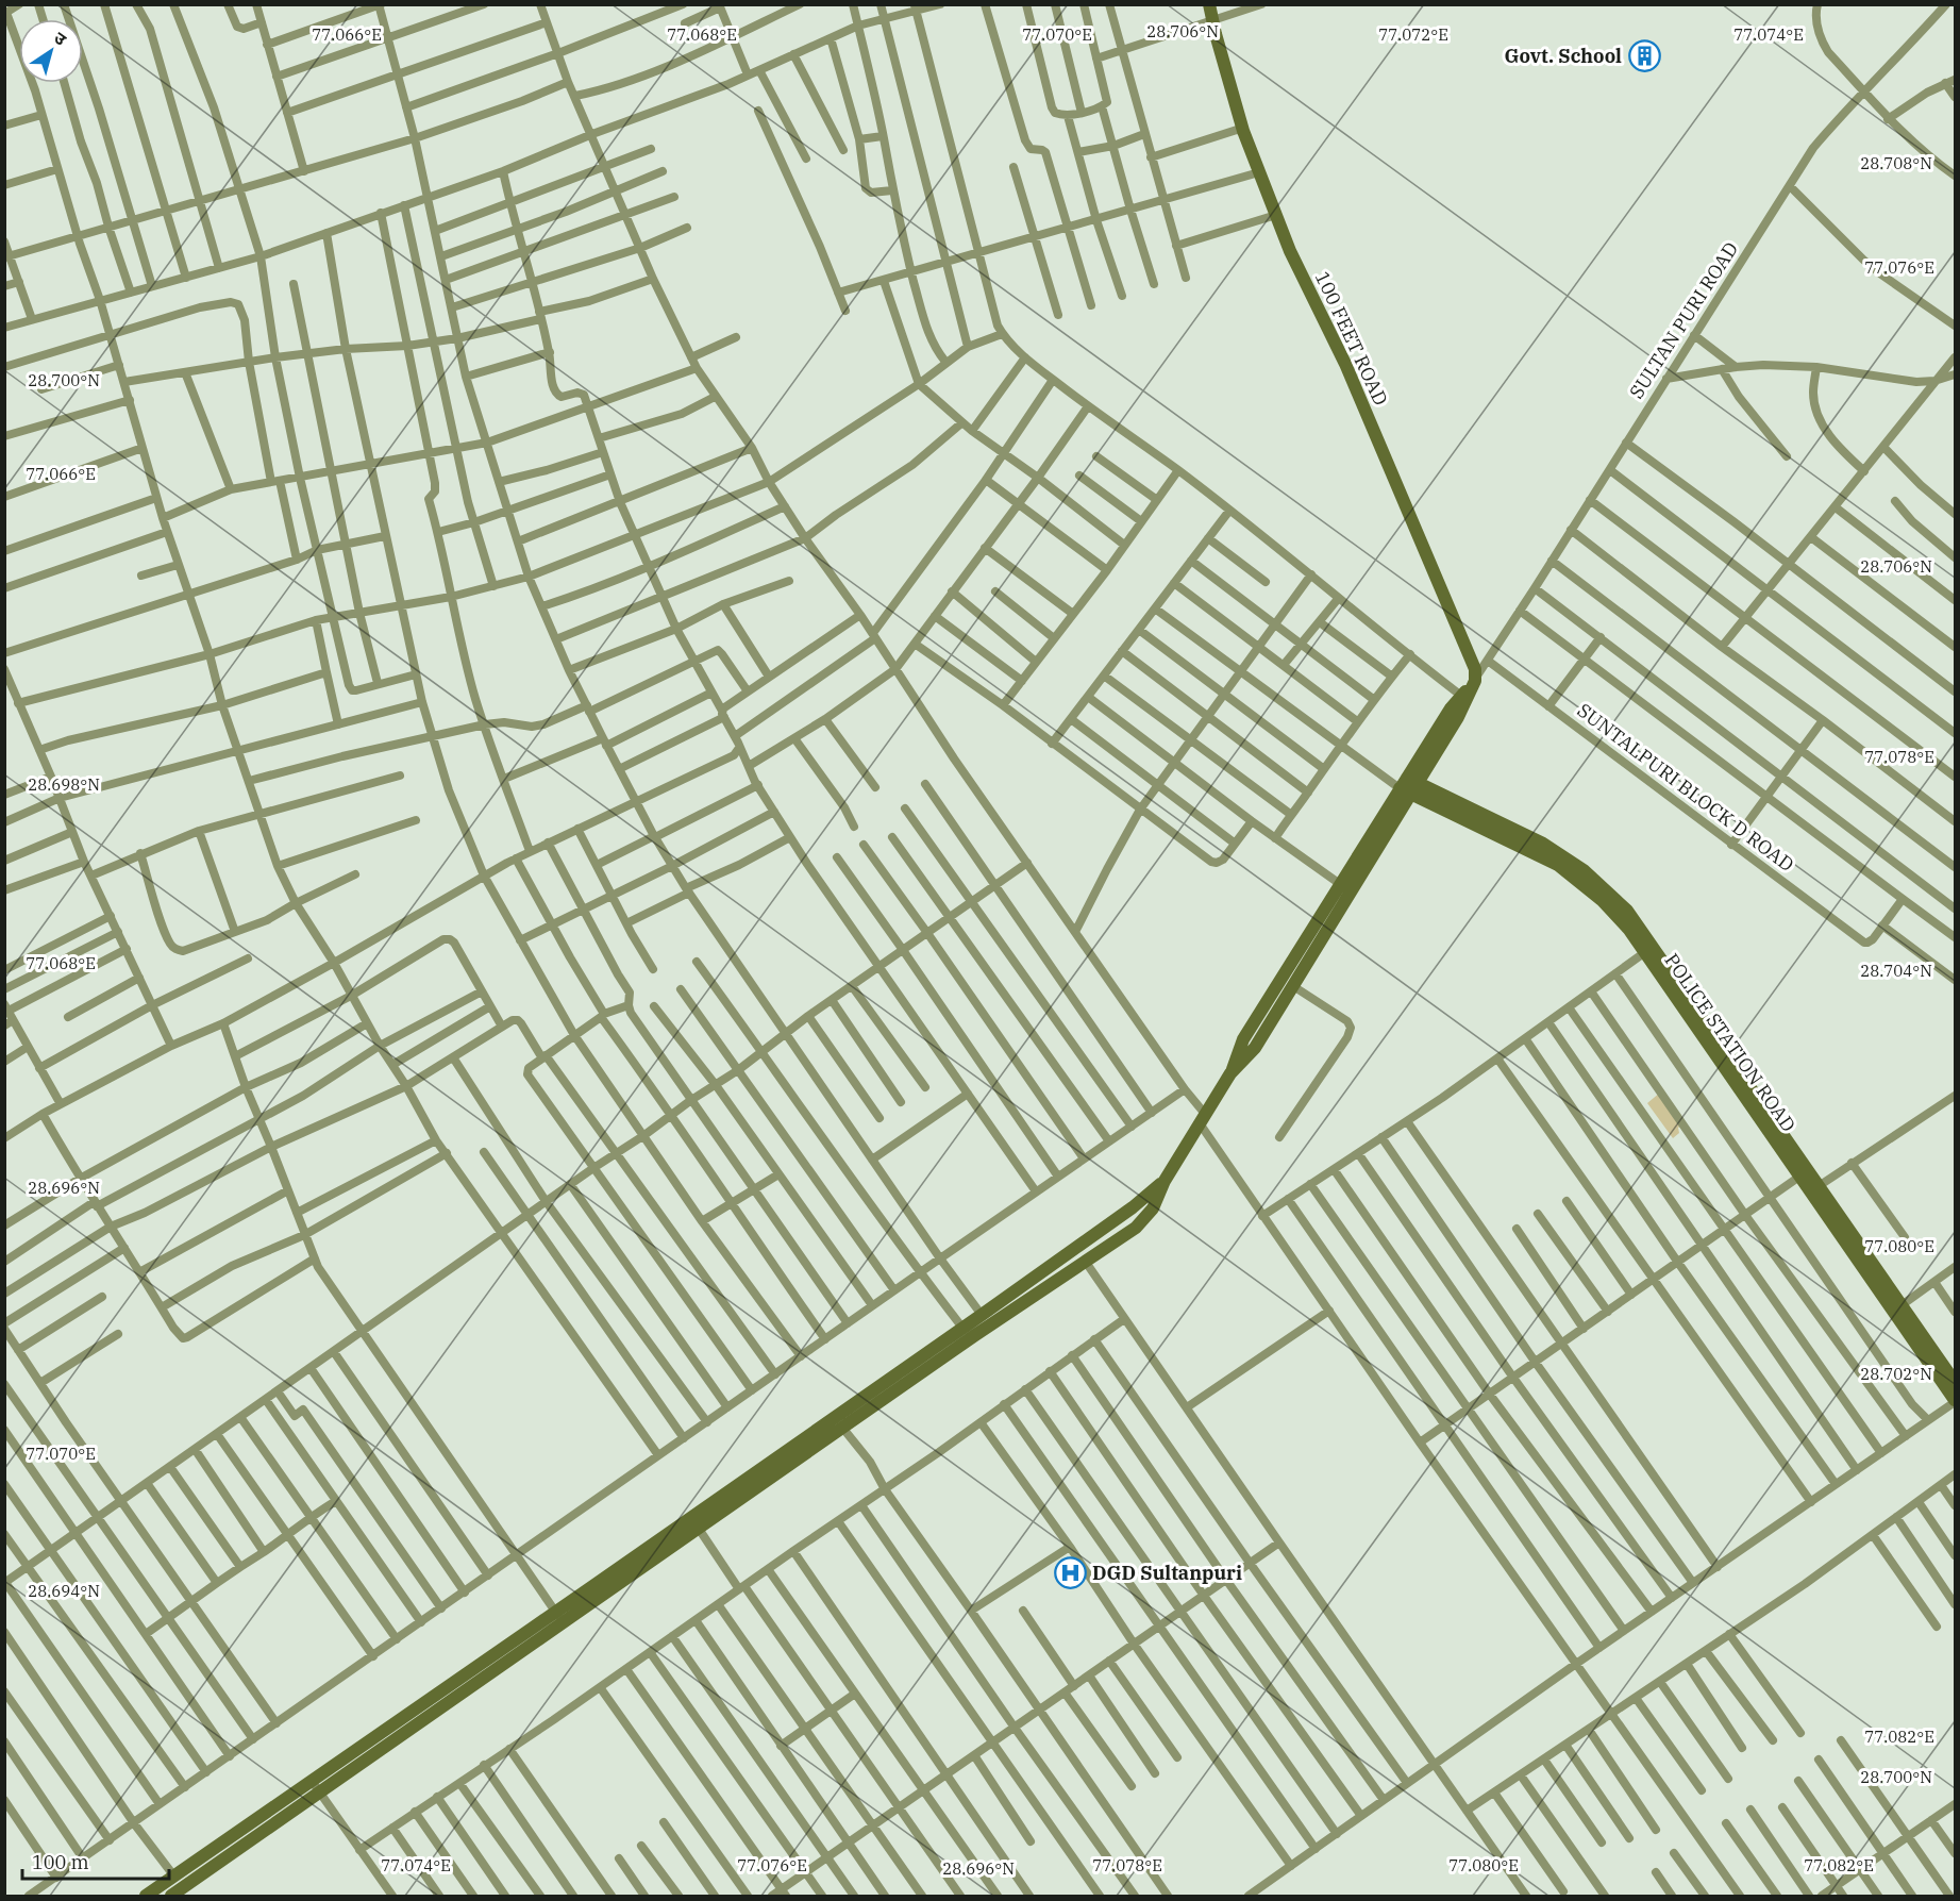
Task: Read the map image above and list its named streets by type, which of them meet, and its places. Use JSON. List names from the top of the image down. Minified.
{"streets":{"street":["SULTAN PURI ROAD","100 FEET ROAD","SUNTALPURI BLOCK D ROAD","POLICE STATION ROAD"]},"crossings":[["SULTAN PURI ROAD","100 FEET ROAD"],["SULTAN PURI ROAD","SUNTALPURI BLOCK D ROAD"]],"places":{"building":["Govt. School"],"hospital":["DGD Sultanpuri"]},"scale_bar":"100 m","north":"top right","coordinates":["28.706°N","77.066°E","77.070°E","77.072°E","77.074°E","77.068°E","28.708°N","77.076°E","28.700°N","77.078°E","28.698°N","28.704°N","28.696°N","77.080°E","28.702°N","28.694°N","77.082°E"]}
